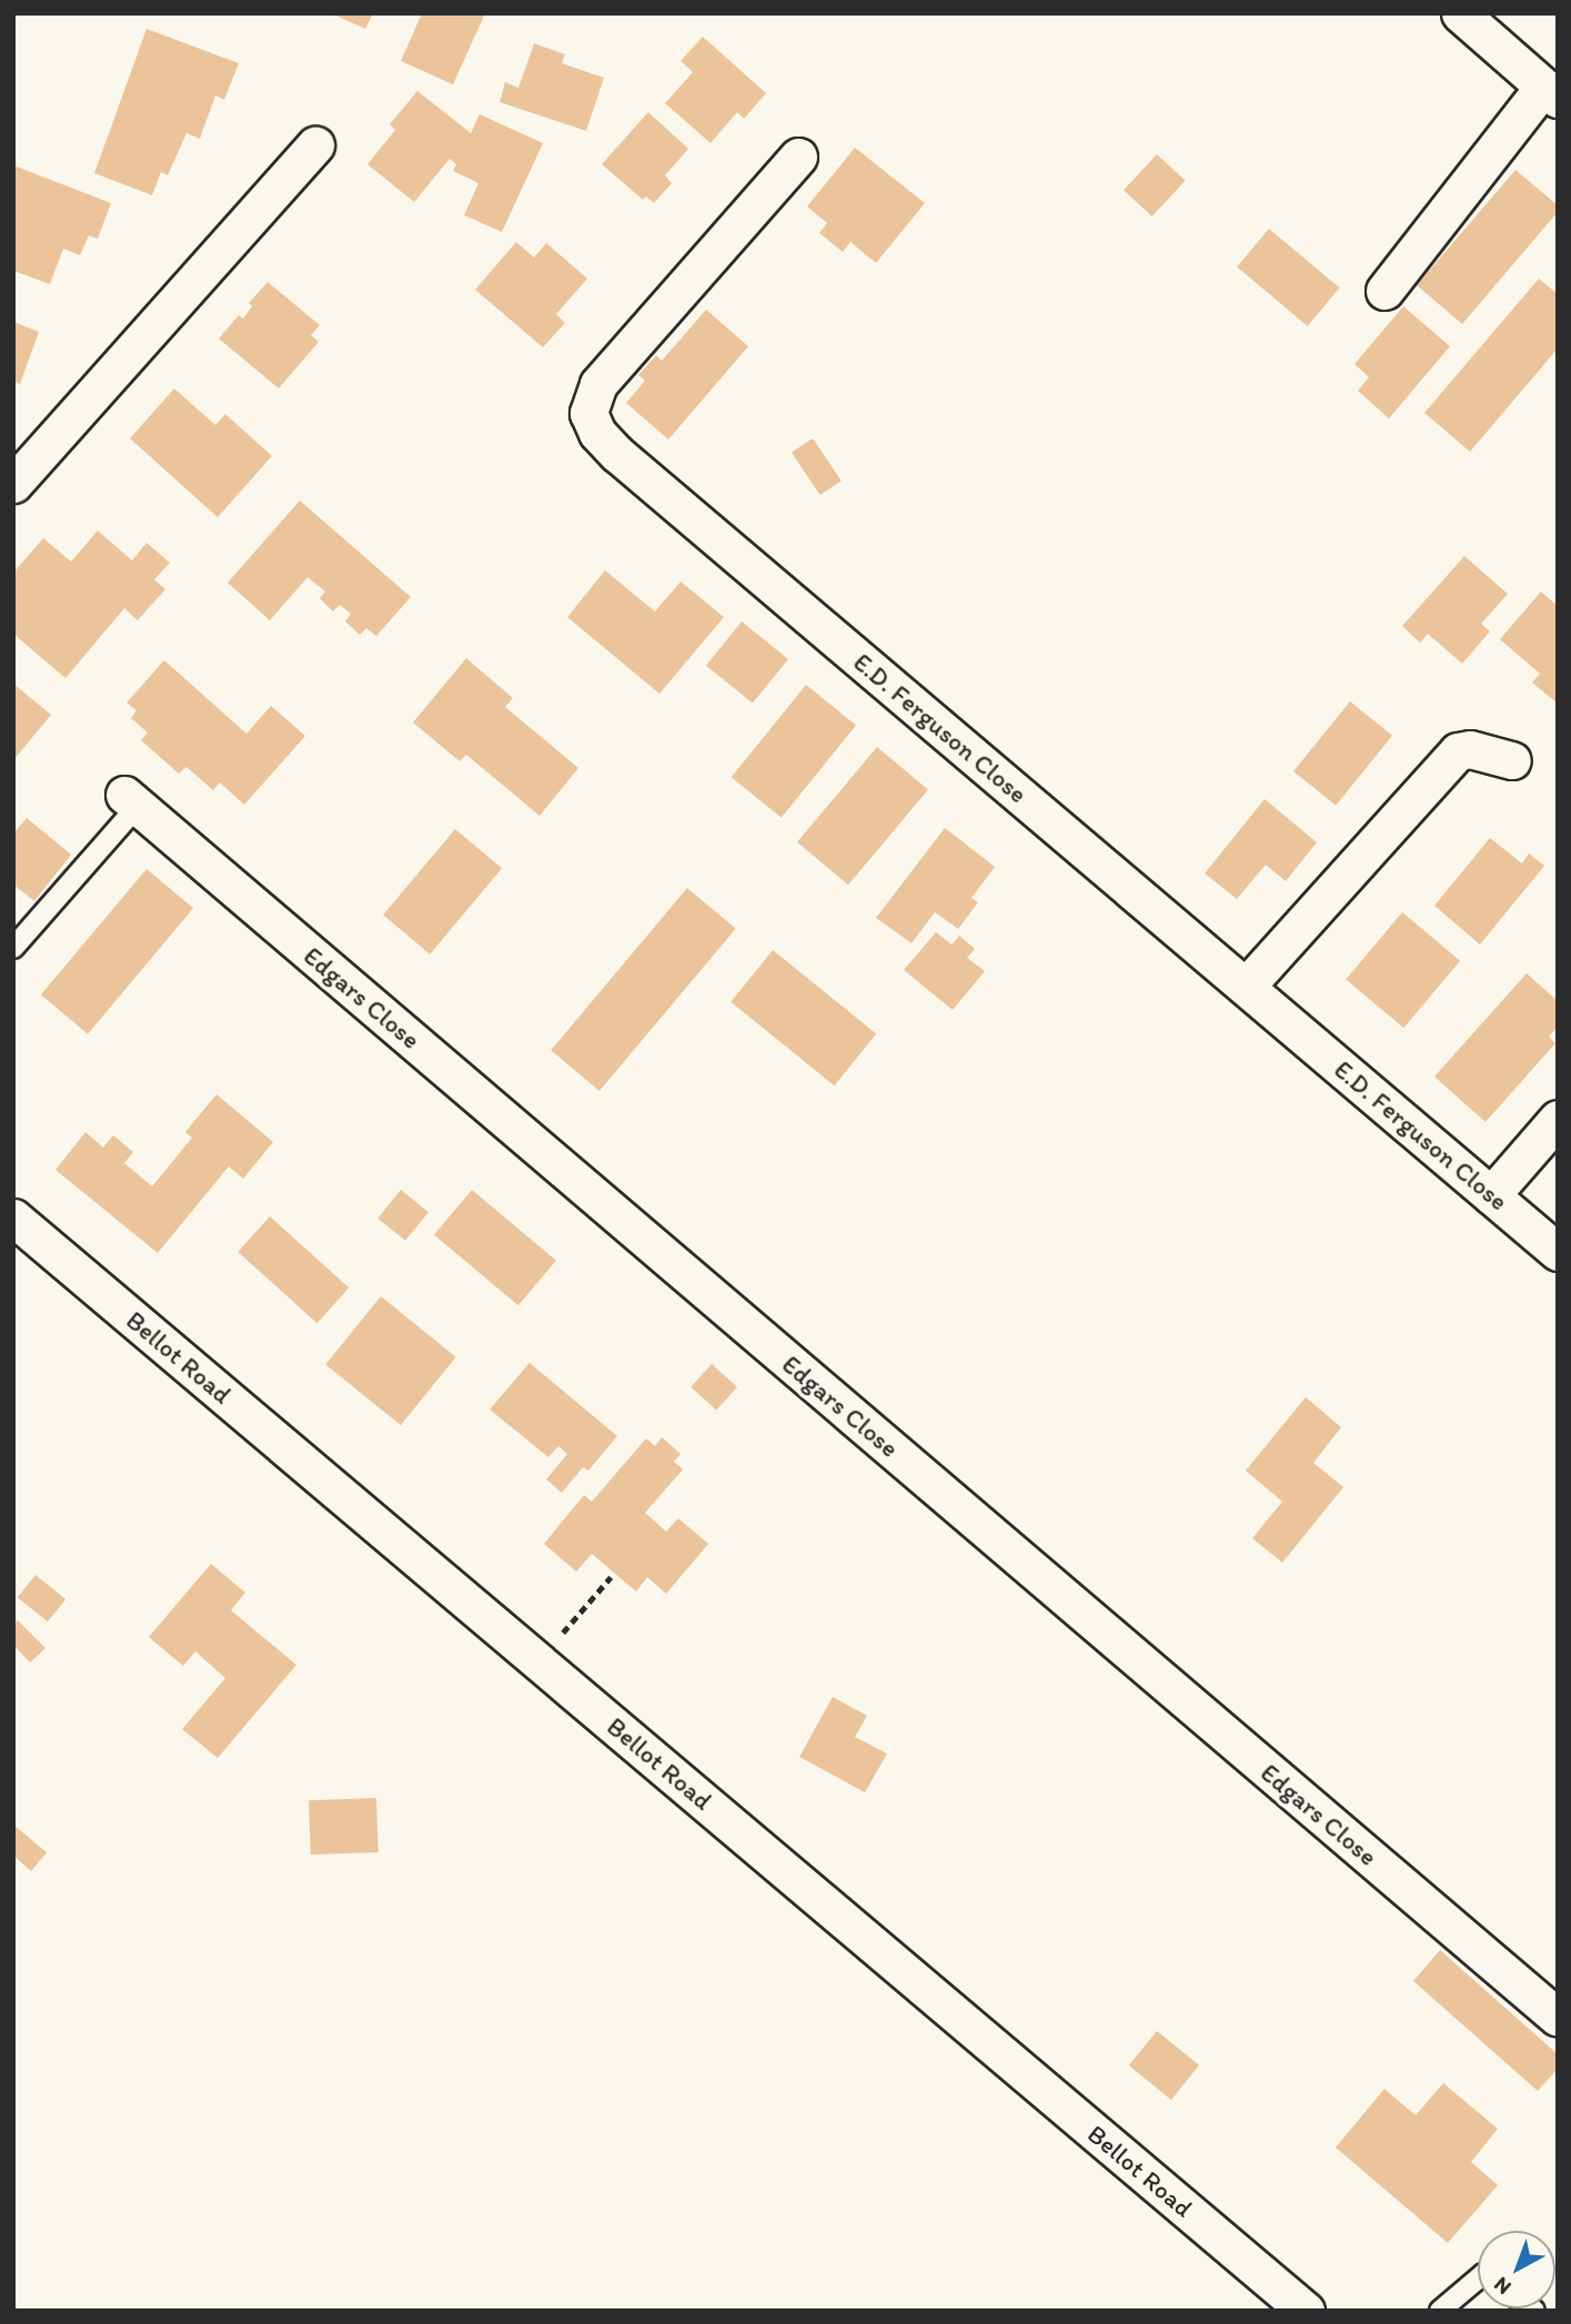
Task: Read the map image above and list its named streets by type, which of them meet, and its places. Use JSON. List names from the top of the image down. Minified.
{"streets":{"street":["E.D. Ferguson Close","Edgars Close","Bellot Road"]},"north":"bottom left"}
